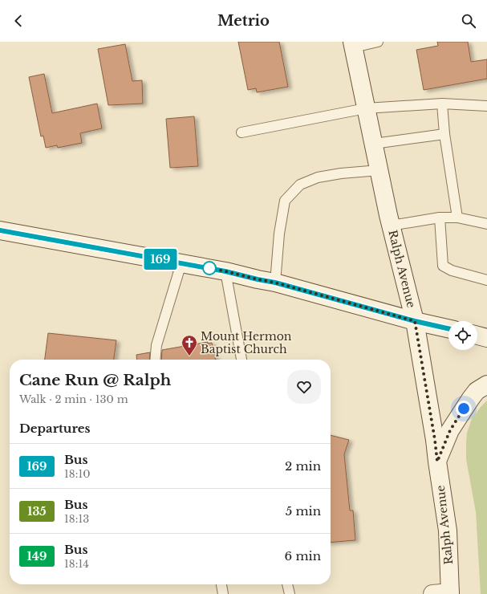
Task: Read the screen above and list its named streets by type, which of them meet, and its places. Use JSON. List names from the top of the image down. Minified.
{"streets":{"street":["Ralph Avenue"]},"places":{"church":["Mount Hermon Baptist Church"]},"lines":["bus line 169"],"page":{"header":"Metrio","on_map":"169","heading":[["Cane Run @ Ralph","Walk · 2 min · 130 m"],"Departures"],"list":[{"mark":"169","name":"Bus","note":"18:10","value":"2 min"},{"mark":"135","name":"Bus","note":"18:13","value":"5 min"},{"mark":"149","name":"Bus","note":"18:14","value":"6 min"}]}}
